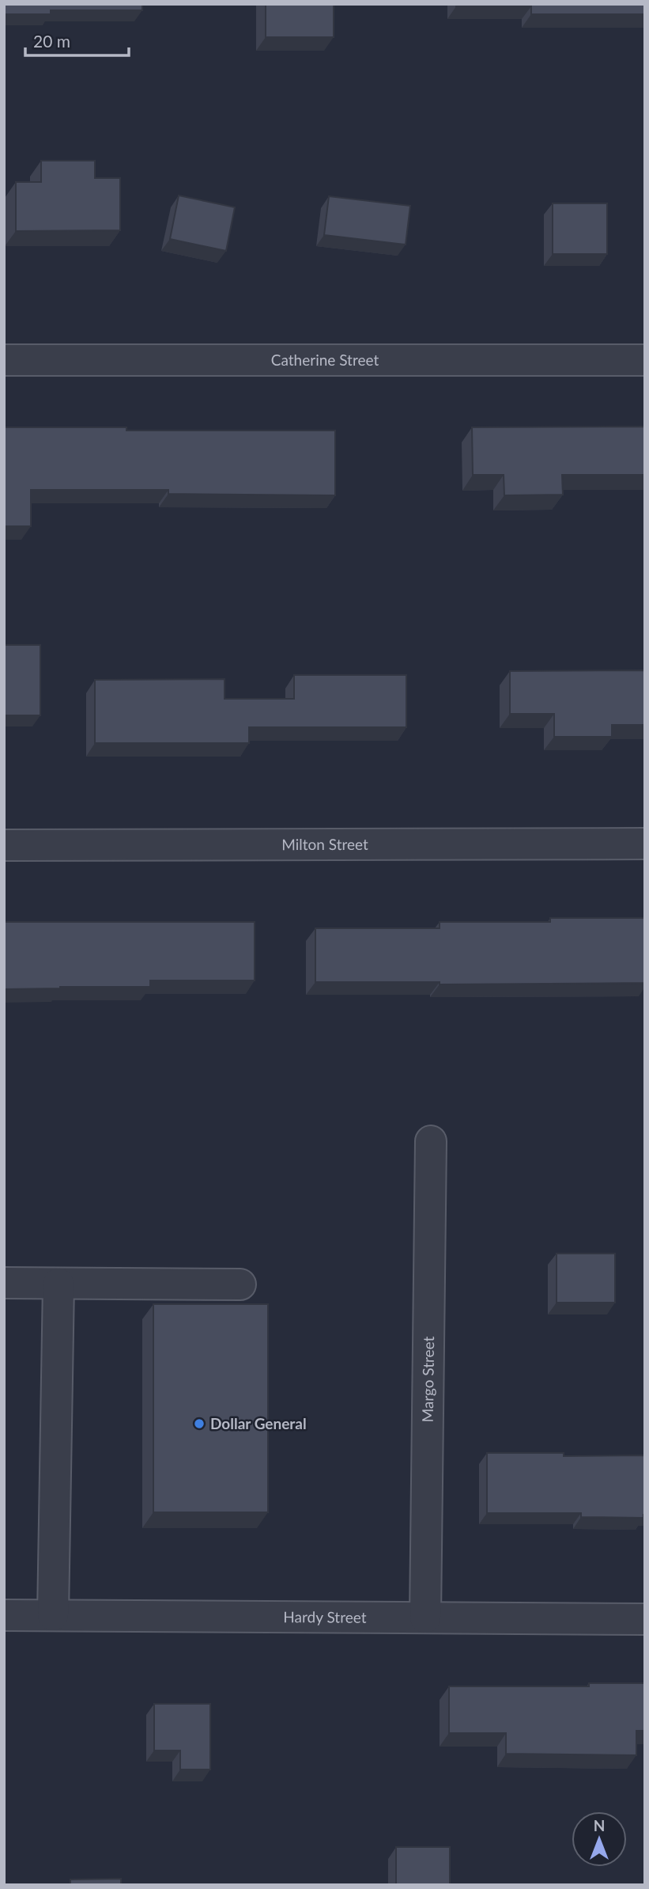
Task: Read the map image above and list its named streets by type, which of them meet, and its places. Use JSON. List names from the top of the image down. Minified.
{"streets":{"street":["Catherine Street","Milton Street","Margo Street","Hardy Street"]},"crossings":[["Margo Street","Hardy Street"]],"places":["Dollar General"],"scale_bar":"20 m","north":"top"}
